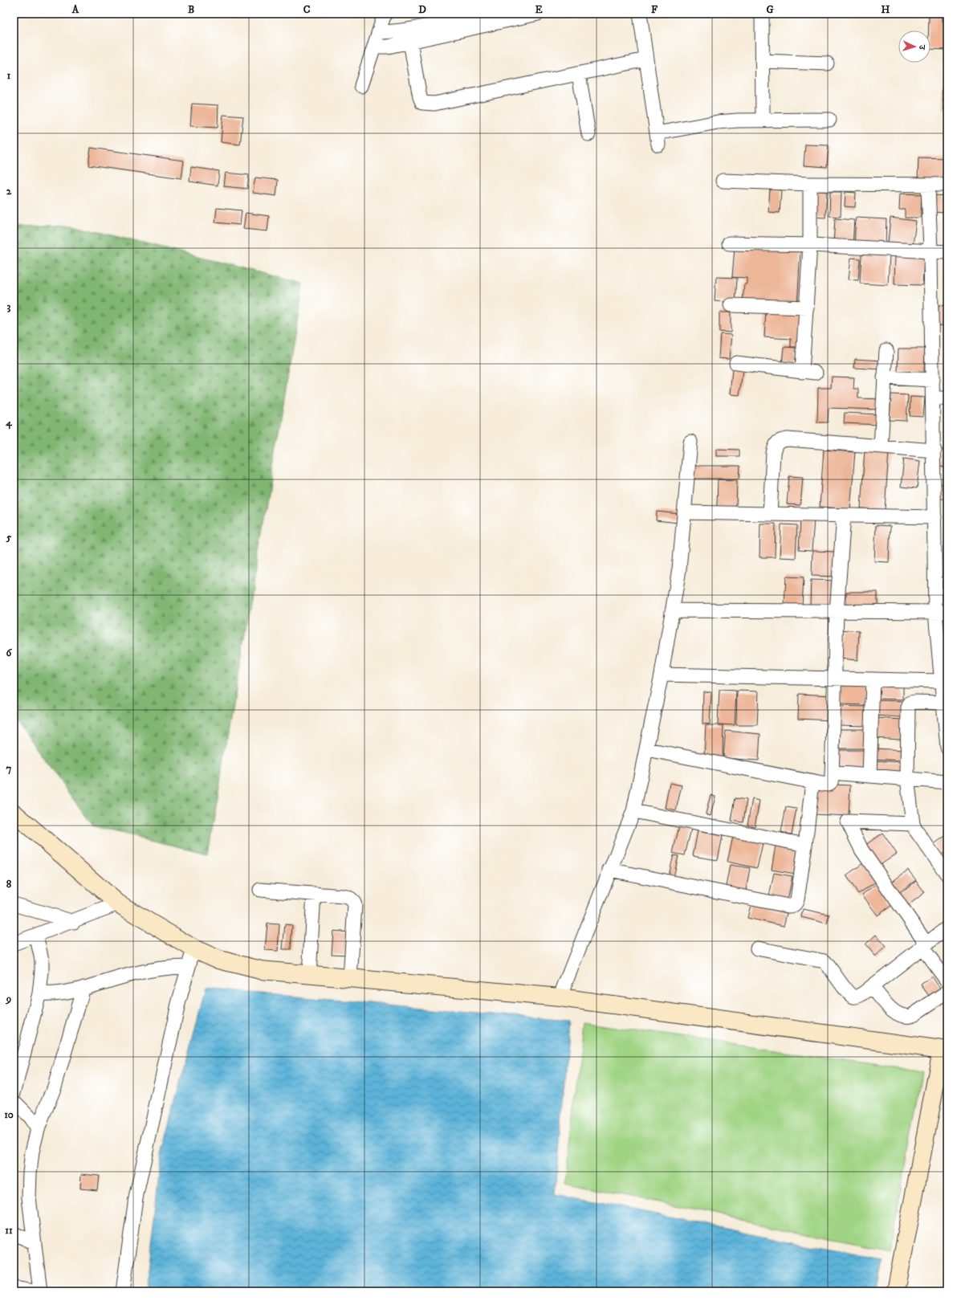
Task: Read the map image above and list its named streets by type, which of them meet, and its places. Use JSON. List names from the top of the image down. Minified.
{"north":"right","grid":{"columns":["A","B","C","D","E","F","G","H"],"rows":["1","2","3","4","5","6","7","8","9","10","11"]}}
